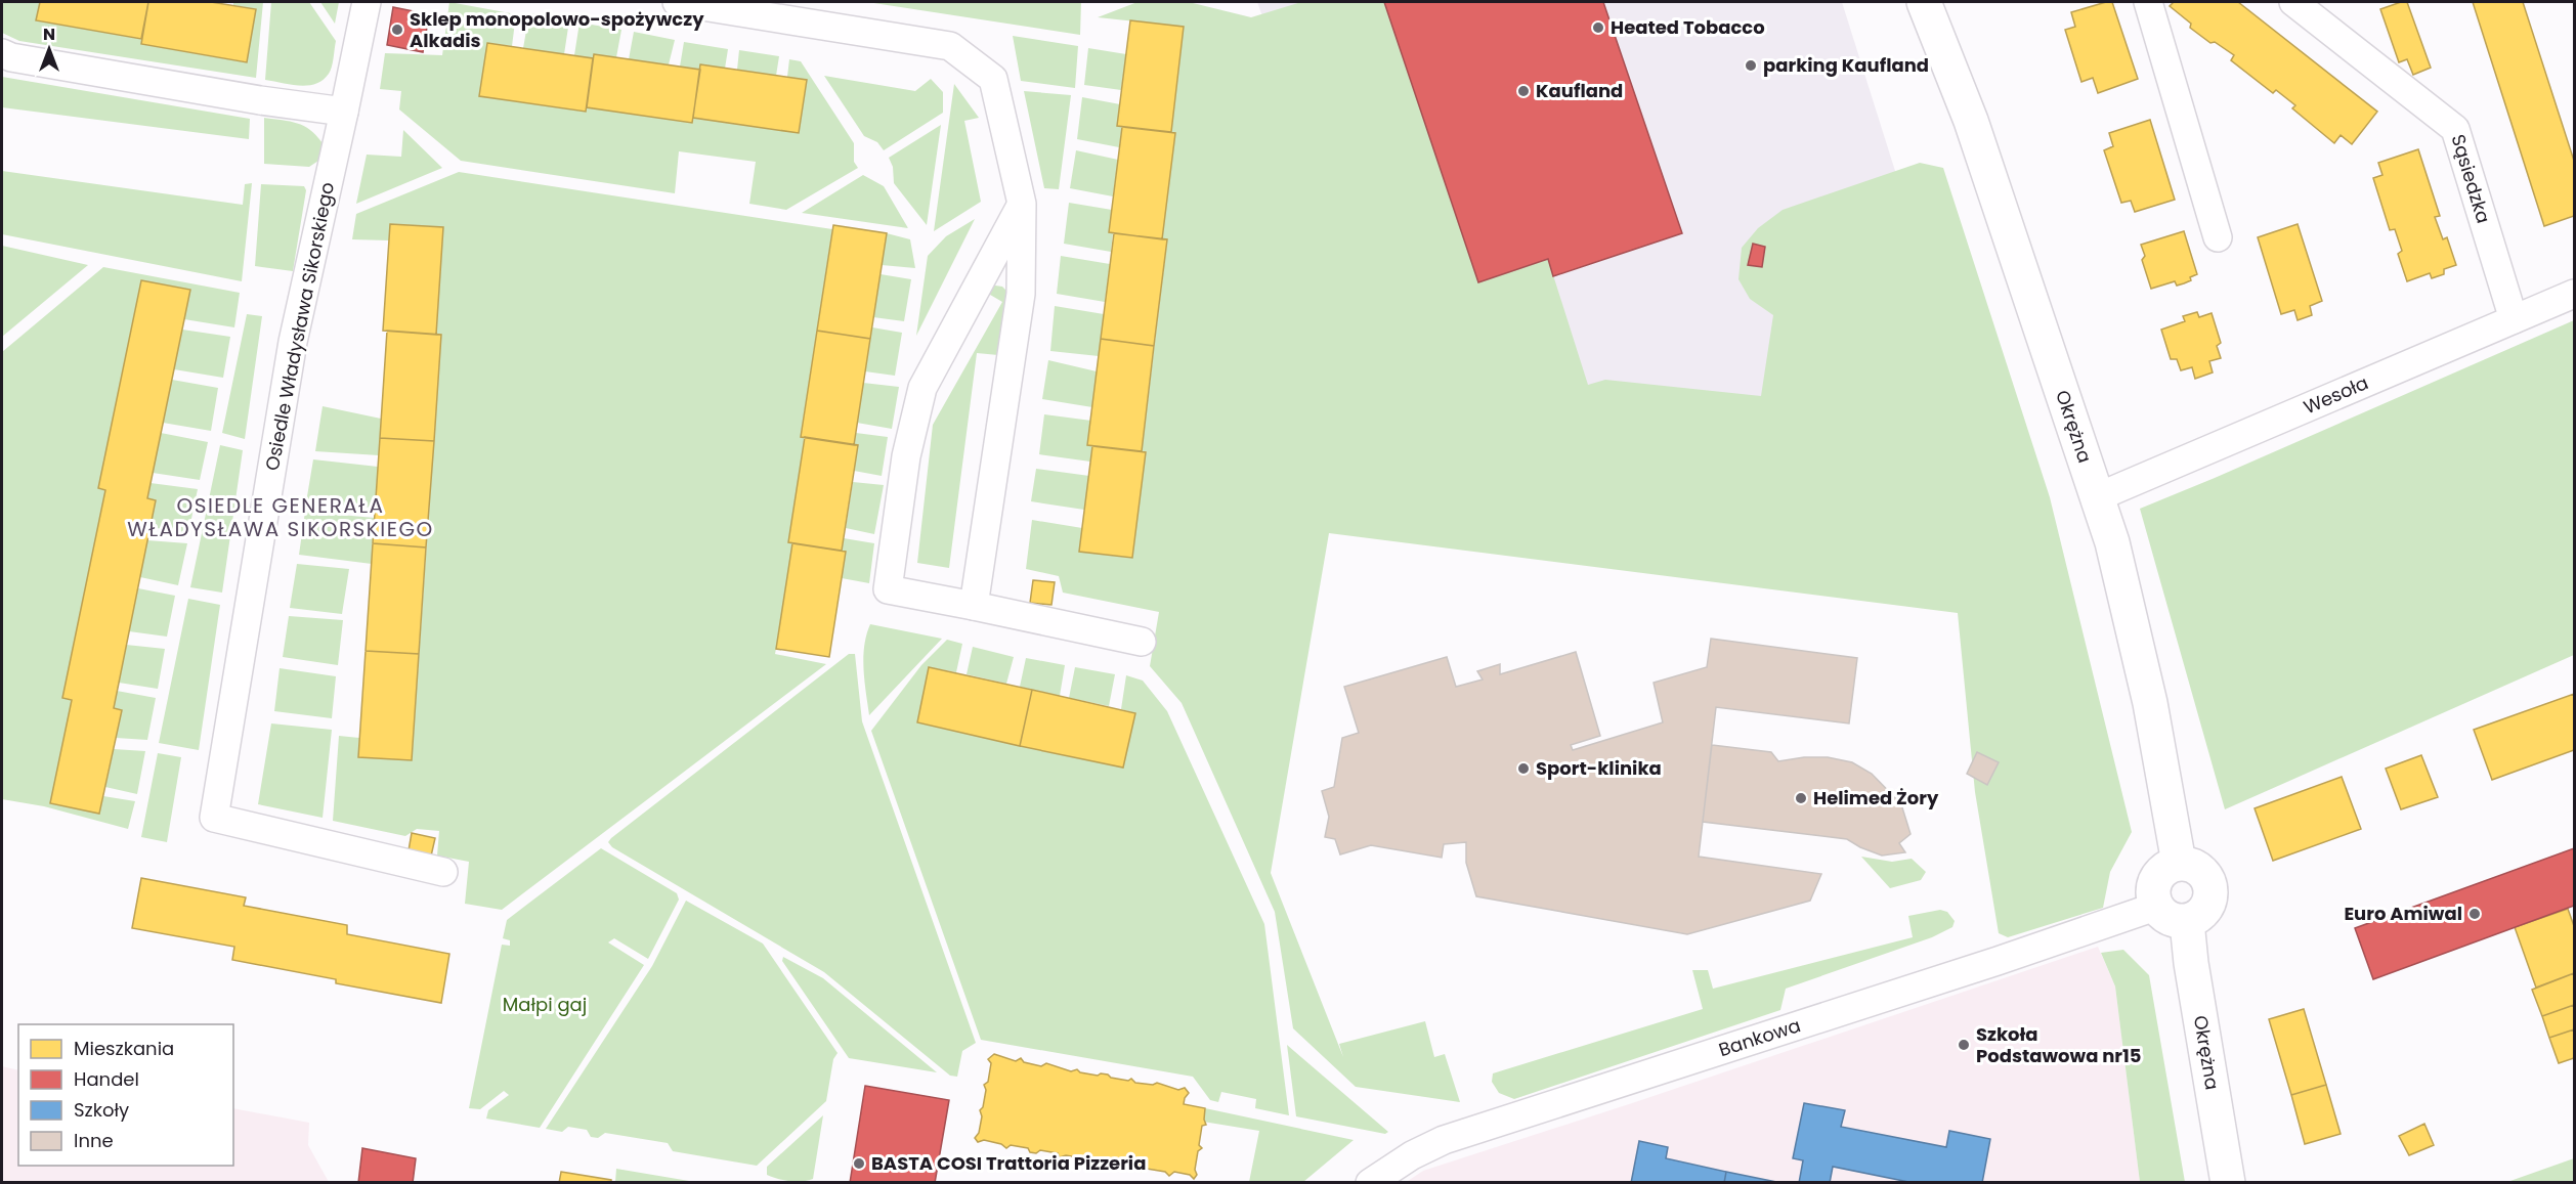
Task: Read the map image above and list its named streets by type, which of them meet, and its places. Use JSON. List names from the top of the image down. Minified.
{"streets":{"street":["Sąsiedzka","Osiedle Władysława Sikorskiego","Wesoła","Okrężna","Bankowa"]},"crossings":[["Sąsiedzka","Wesoła"],["Wesoła","Okrężna"],["Okrężna","Bankowa"]],"districts":["OSIEDLE GENERAŁA WŁADYSŁAWA SIKORSKIEGO"],"parks":["Małpi gaj"],"places":["Heated Tobacco","Sklep monopolowo-spożywczy Alkadis","parking Kaufland","Kaufland","Sport-klinika","Helimed Żory","Euro Amiwal","Szkoła Podstawowa nr15","BASTA COSI Trattoria Pizzeria"],"legend":["Mieszkania","Handel","Szkoły","Inne"],"north":"top"}
